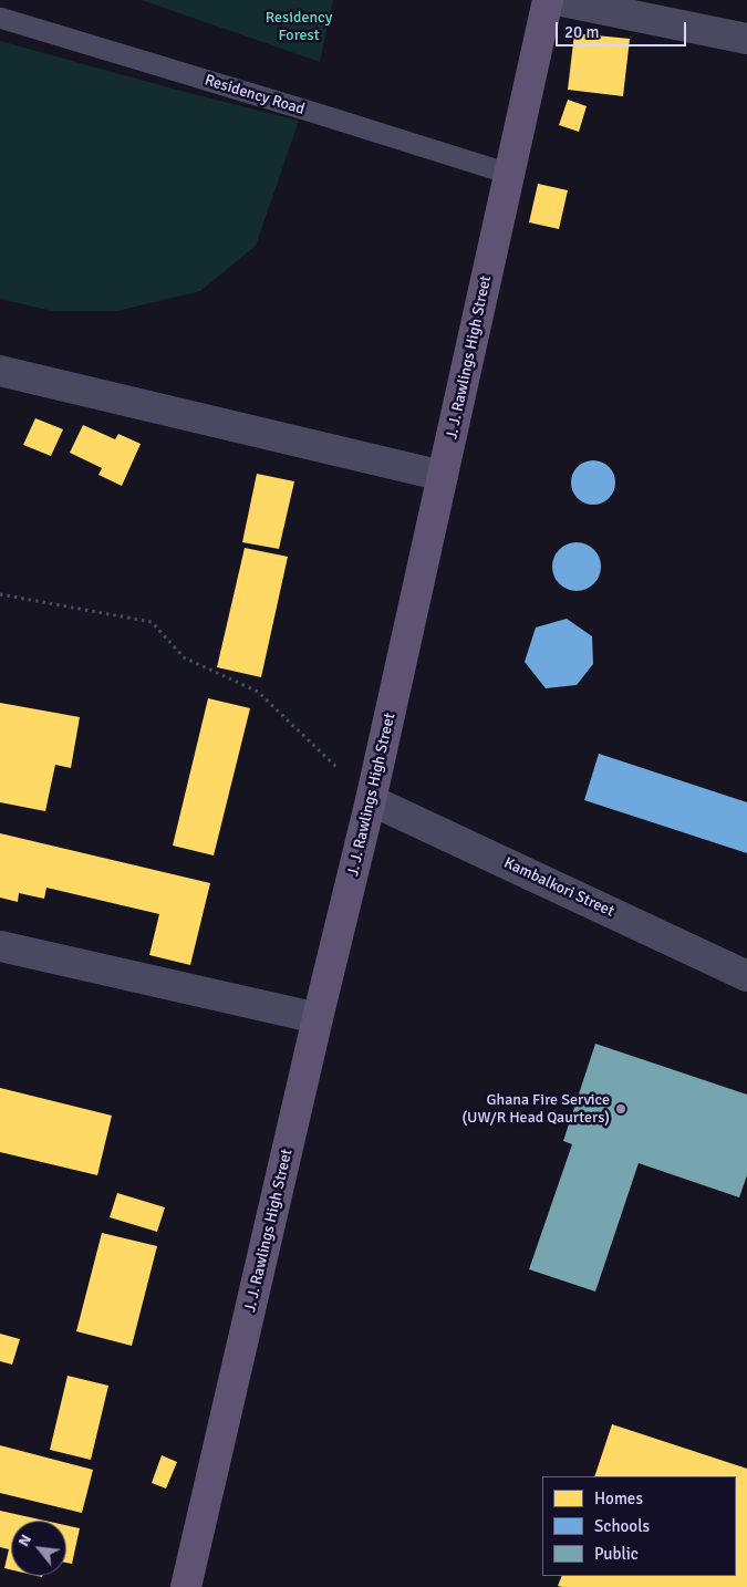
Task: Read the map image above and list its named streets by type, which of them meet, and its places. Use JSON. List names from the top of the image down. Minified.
{"streets":{"main road":["J. J. Rawlings High Street"],"street":["Kambalkori Street"],"lane":["Residency Road"]},"crossings":[["Residency Road","J. J. Rawlings High Street"],["J. J. Rawlings High Street","Kambalkori Street"]],"parks":["Residency Forest"],"places":["Ghana Fire Service (UW/R Head Qaurters)"],"legend":["Homes","Schools","Public"],"scale_bar":"20 m","north":"top left"}
